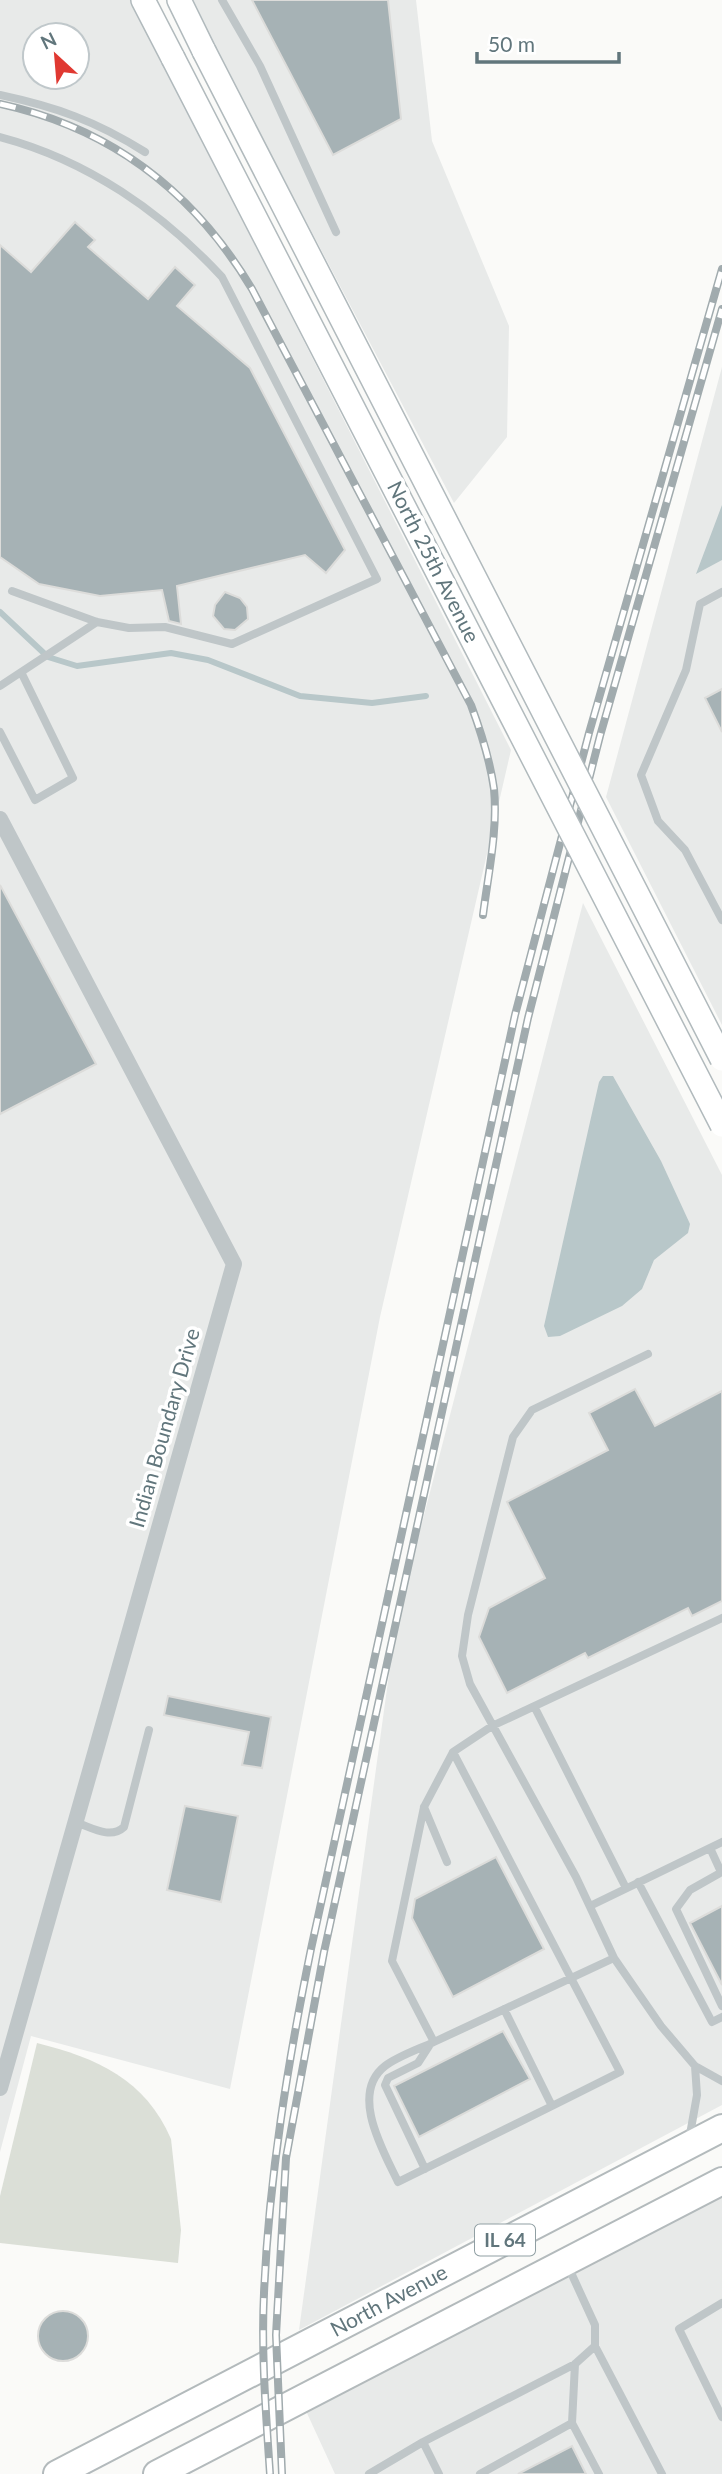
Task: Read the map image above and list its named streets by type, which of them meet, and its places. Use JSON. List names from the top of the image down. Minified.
{"streets":{"main road":["North 25th Avenue","IL 64","North Avenue"],"street":["Indian Boundary Drive"]},"scale_bar":"50 m","north":"top left"}
